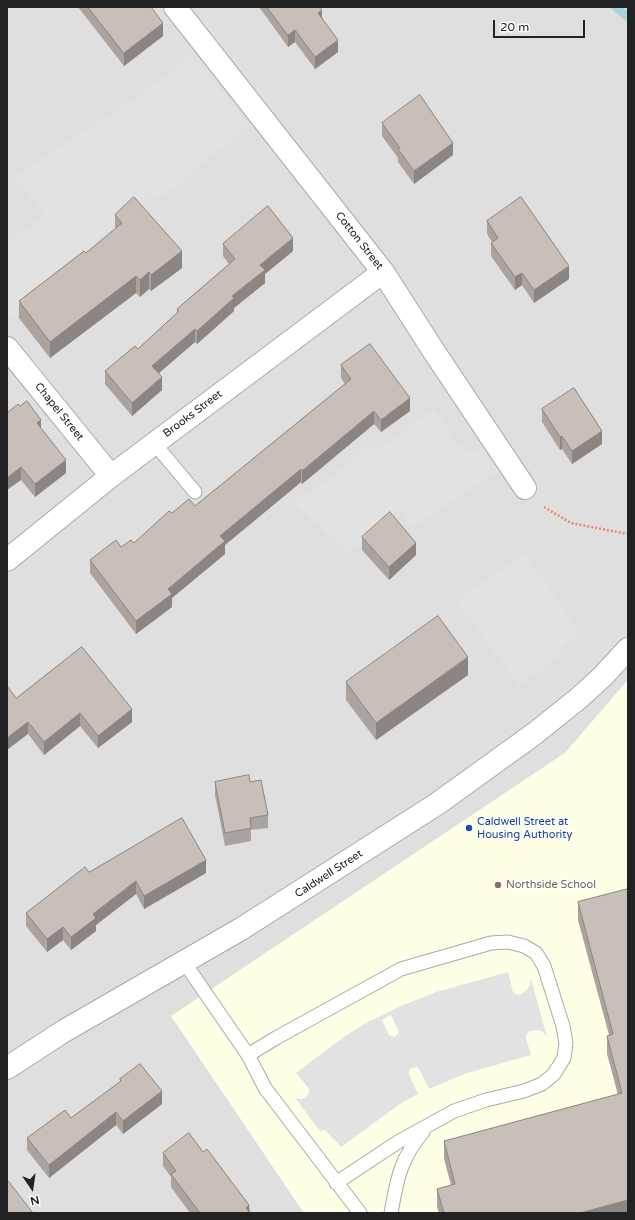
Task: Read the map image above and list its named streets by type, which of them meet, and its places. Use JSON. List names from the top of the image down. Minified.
{"streets":{"street":["Cotton Street","Chapel Street","Brooks Street","Caldwell Street"]},"crossings":[["Cotton Street","Brooks Street"],["Chapel Street","Brooks Street"]],"places":["Caldwell Street at Housing Authority","Northside School"],"scale_bar":"20 m","north":"bottom"}
